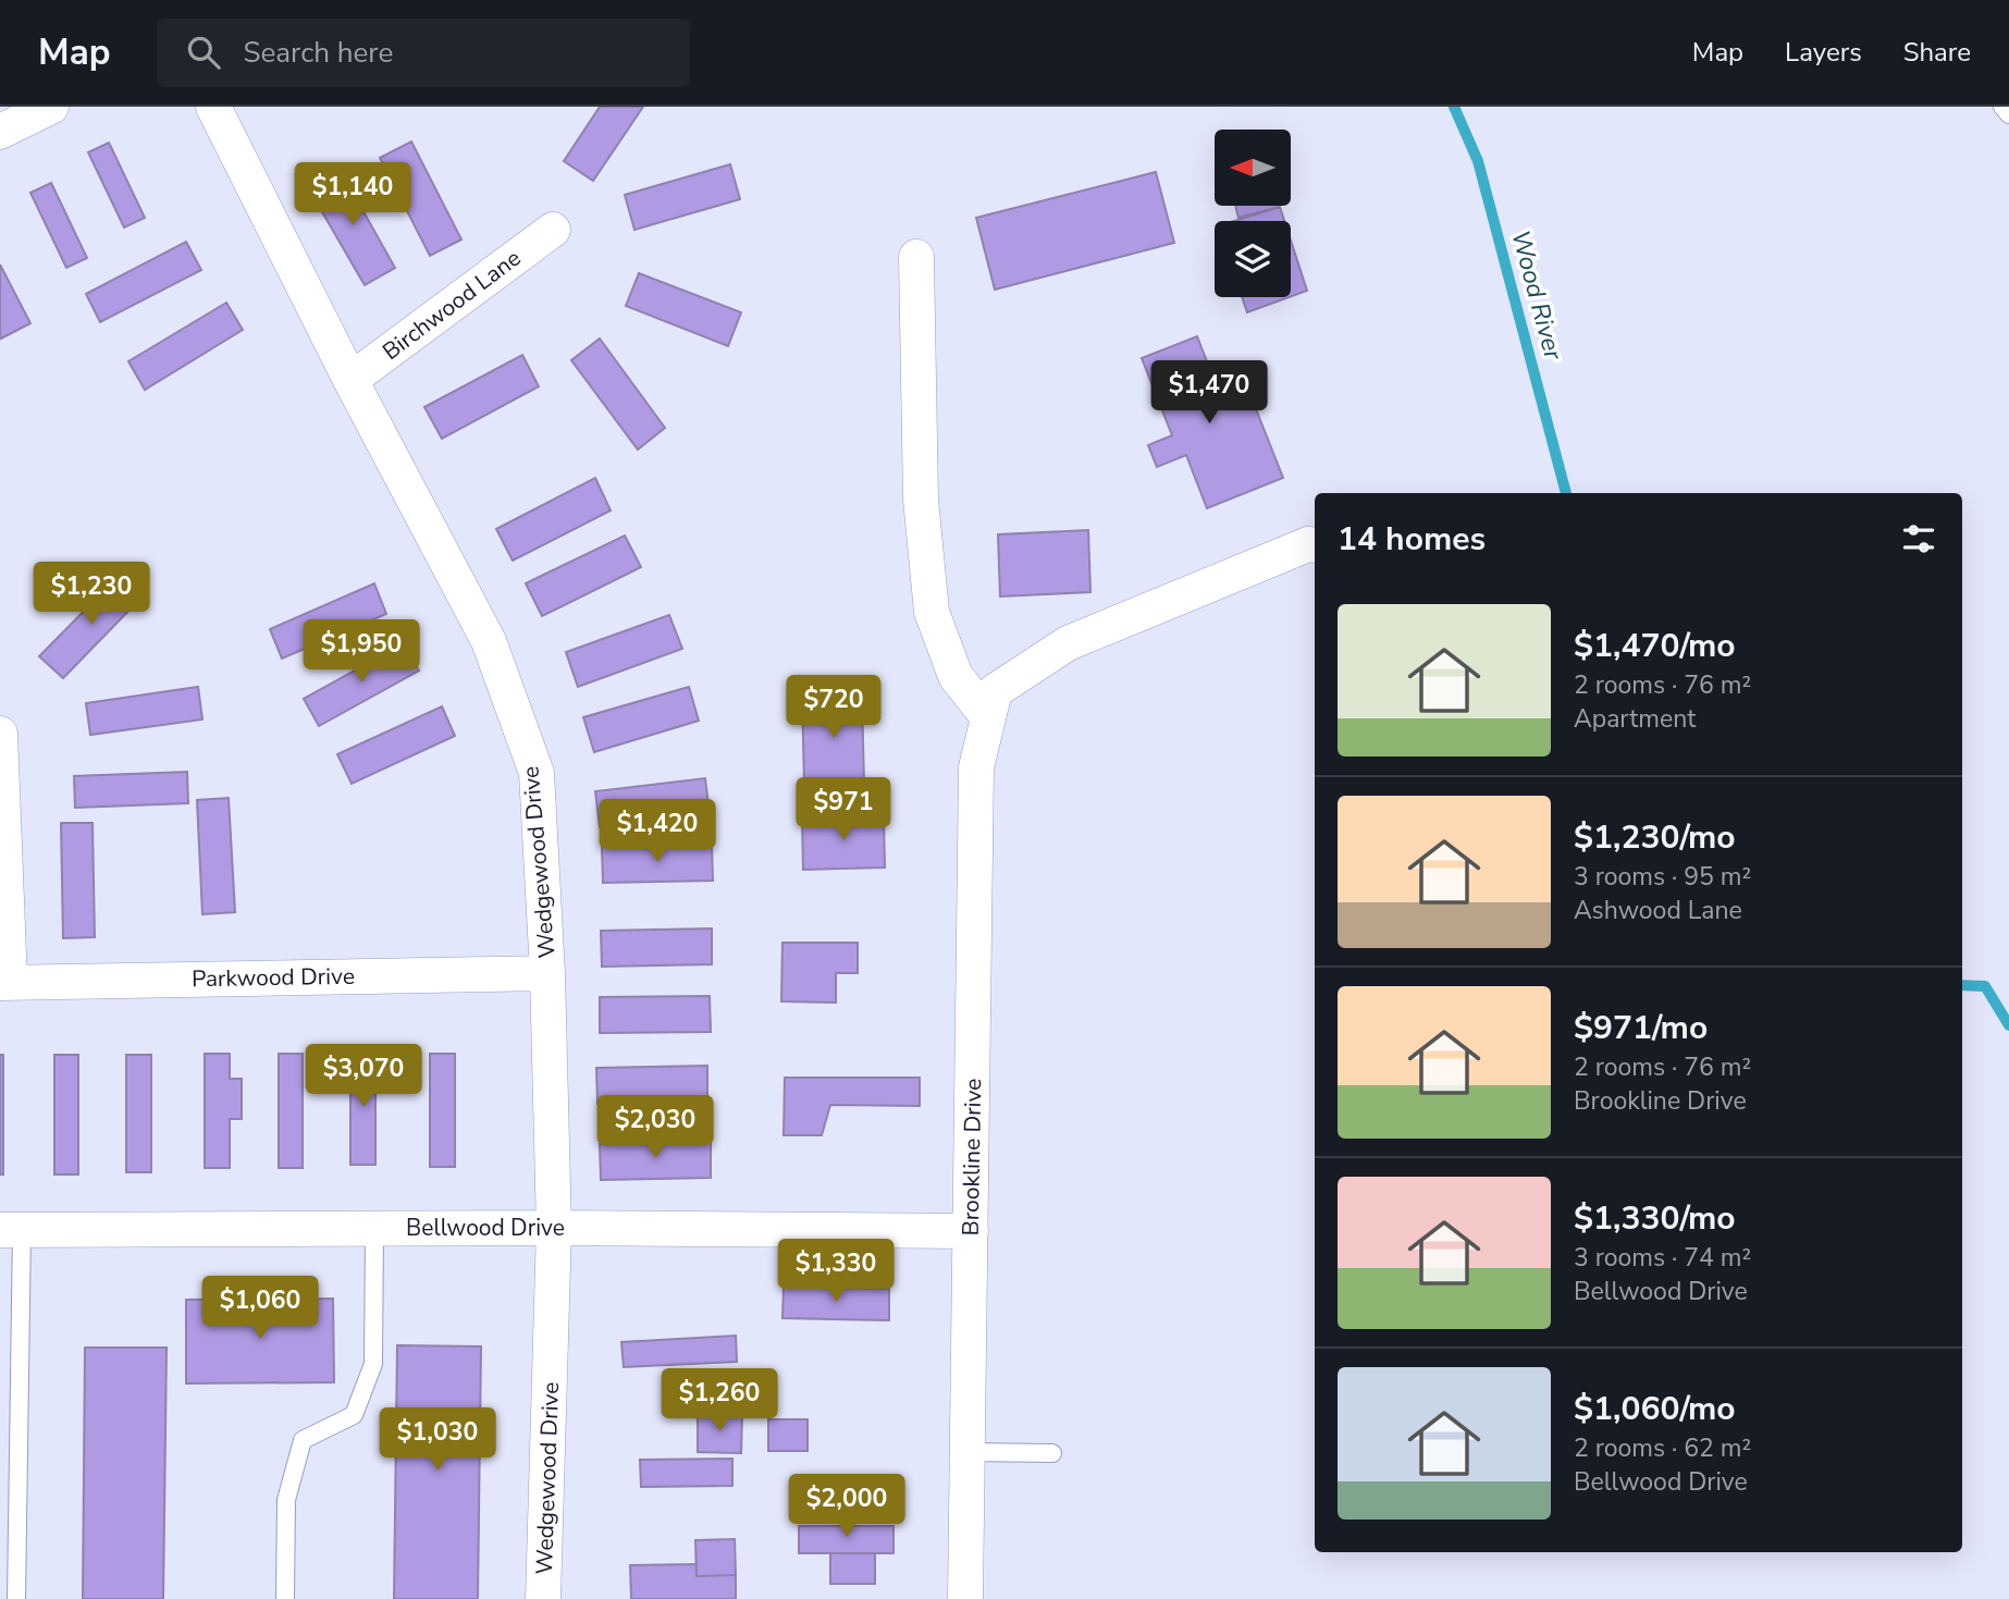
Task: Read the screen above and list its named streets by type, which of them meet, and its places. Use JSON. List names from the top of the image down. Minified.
{"streets":{"street":["Birchwood Lane","Wedgewood Drive","Parkwood Drive","Brookline Drive","Bellwood Drive"]},"crossings":[["Birchwood Lane","Wedgewood Drive"],["Wedgewood Drive","Parkwood Drive"],["Wedgewood Drive","Bellwood Drive"],["Brookline Drive","Bellwood Drive"]],"water":["Wood River"],"north":"left","page":{"header":"Map","search":"Search here","nav":["Map","Layers","Share"],"price":["$1,140","$1,470","$1,230","$1,950","$720","$971","$1,420","$3,070","$2,030","$1,330","$1,060","$1,260","$1,030","$2,000"],"heading":"14 homes","list":[{"name":"$1,470/mo","note":"2 rooms · 76 m² · Apartment"},{"name":"$1,230/mo","note":"3 rooms · 95 m² · Ashwood Lane"},{"name":"$971/mo","note":"2 rooms · 76 m² · Brookline Drive"},{"name":"$1,330/mo","note":"3 rooms · 74 m² · Bellwood Drive"},{"name":"$1,060/mo","note":"2 rooms · 62 m² · Bellwood Drive"}]}}
